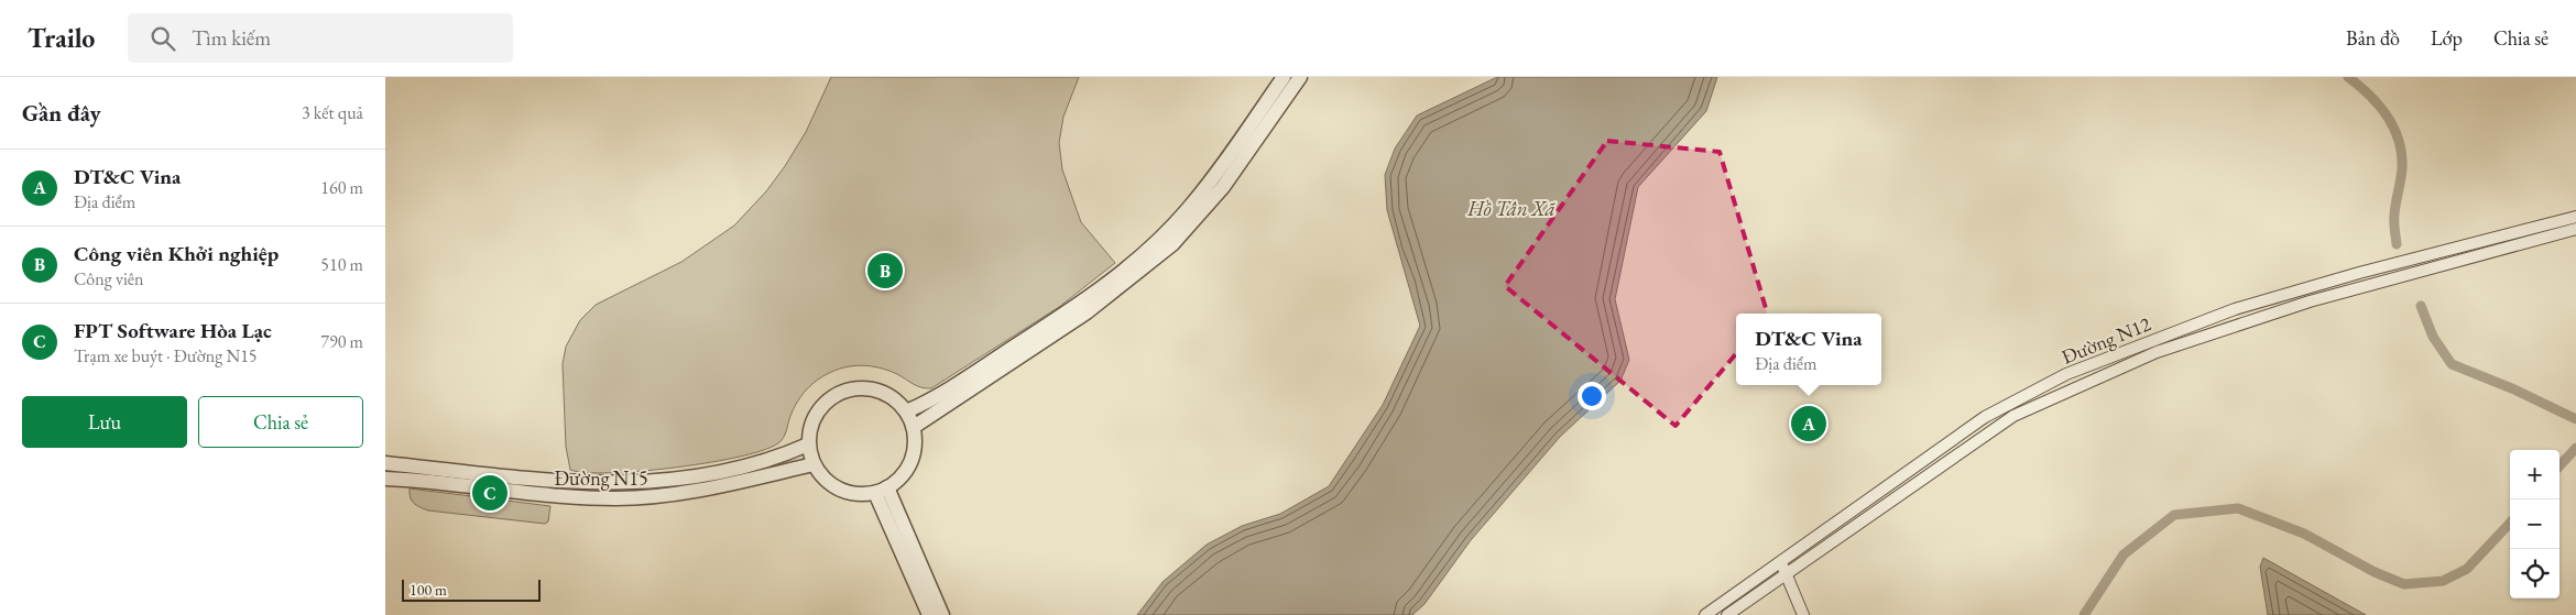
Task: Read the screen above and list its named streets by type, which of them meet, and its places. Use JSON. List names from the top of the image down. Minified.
{"streets":{"street":["Đường N12","Đường N15"]},"water":["Hồ Tân Xã"],"scale_bar":"100 m","page":{"header":"Trailo","search":"Tìm kiếm","nav":["Bản đồ","Lớp","Chia sẻ"],"heading":["Gần đây","3 kết quả"],"list":[{"mark":"A","name":"DT&C Vina","note":"Địa điểm","value":"160 m"},{"mark":"B","name":"Công viên Khởi nghiệp","note":"Công viên","value":"510 m"},{"mark":"C","name":"FPT Software Hòa Lạc","note":"Trạm xe buýt · Đường N15","value":"790 m"}],"pins":["B","A","C"],"popup":["DT&C Vina","Địa điểm"],"buttons":["Lưu","Chia sẻ"],"map_buttons":["+","−"],"scale":"100 m"}}
